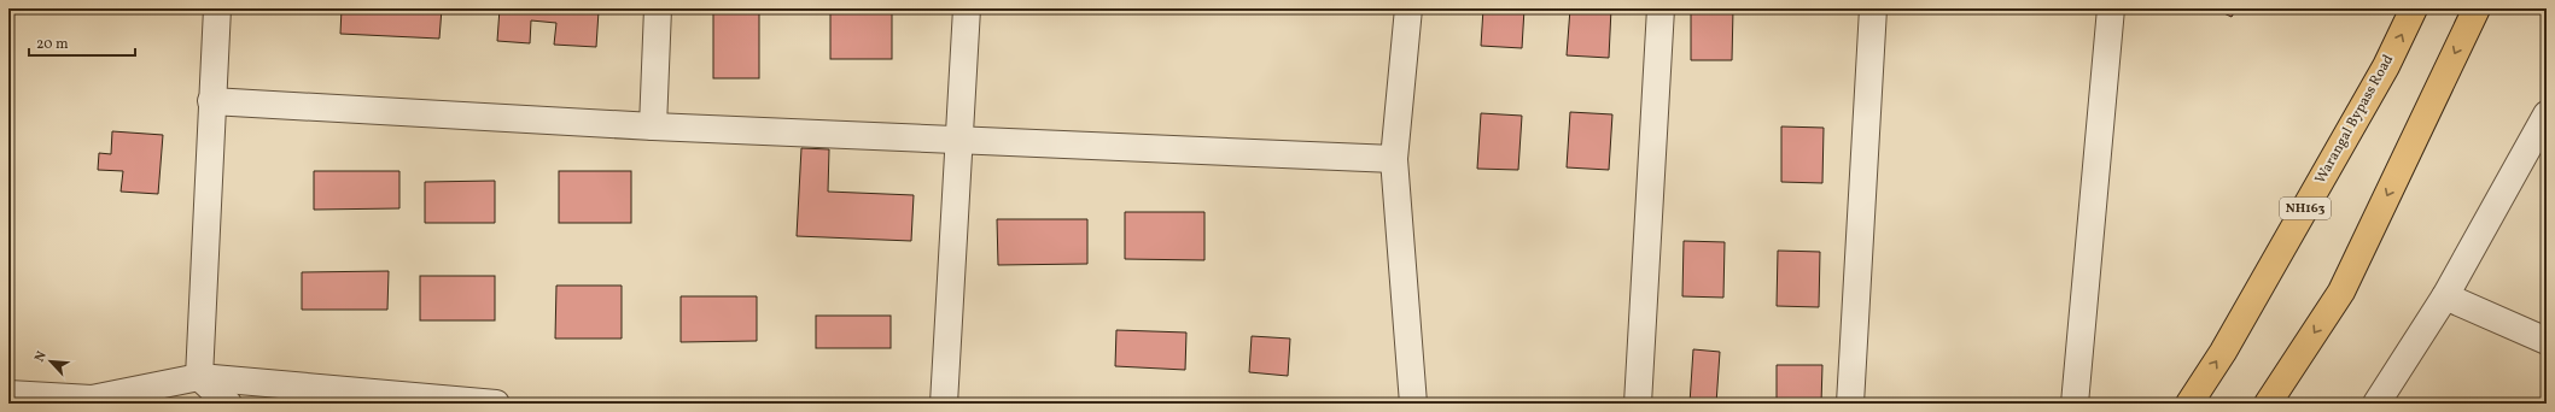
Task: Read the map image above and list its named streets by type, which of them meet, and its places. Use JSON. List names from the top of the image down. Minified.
{"streets":{"highway":["Warangal Bypass Road","NH163"]},"scale_bar":"20 m","north":"top left"}
